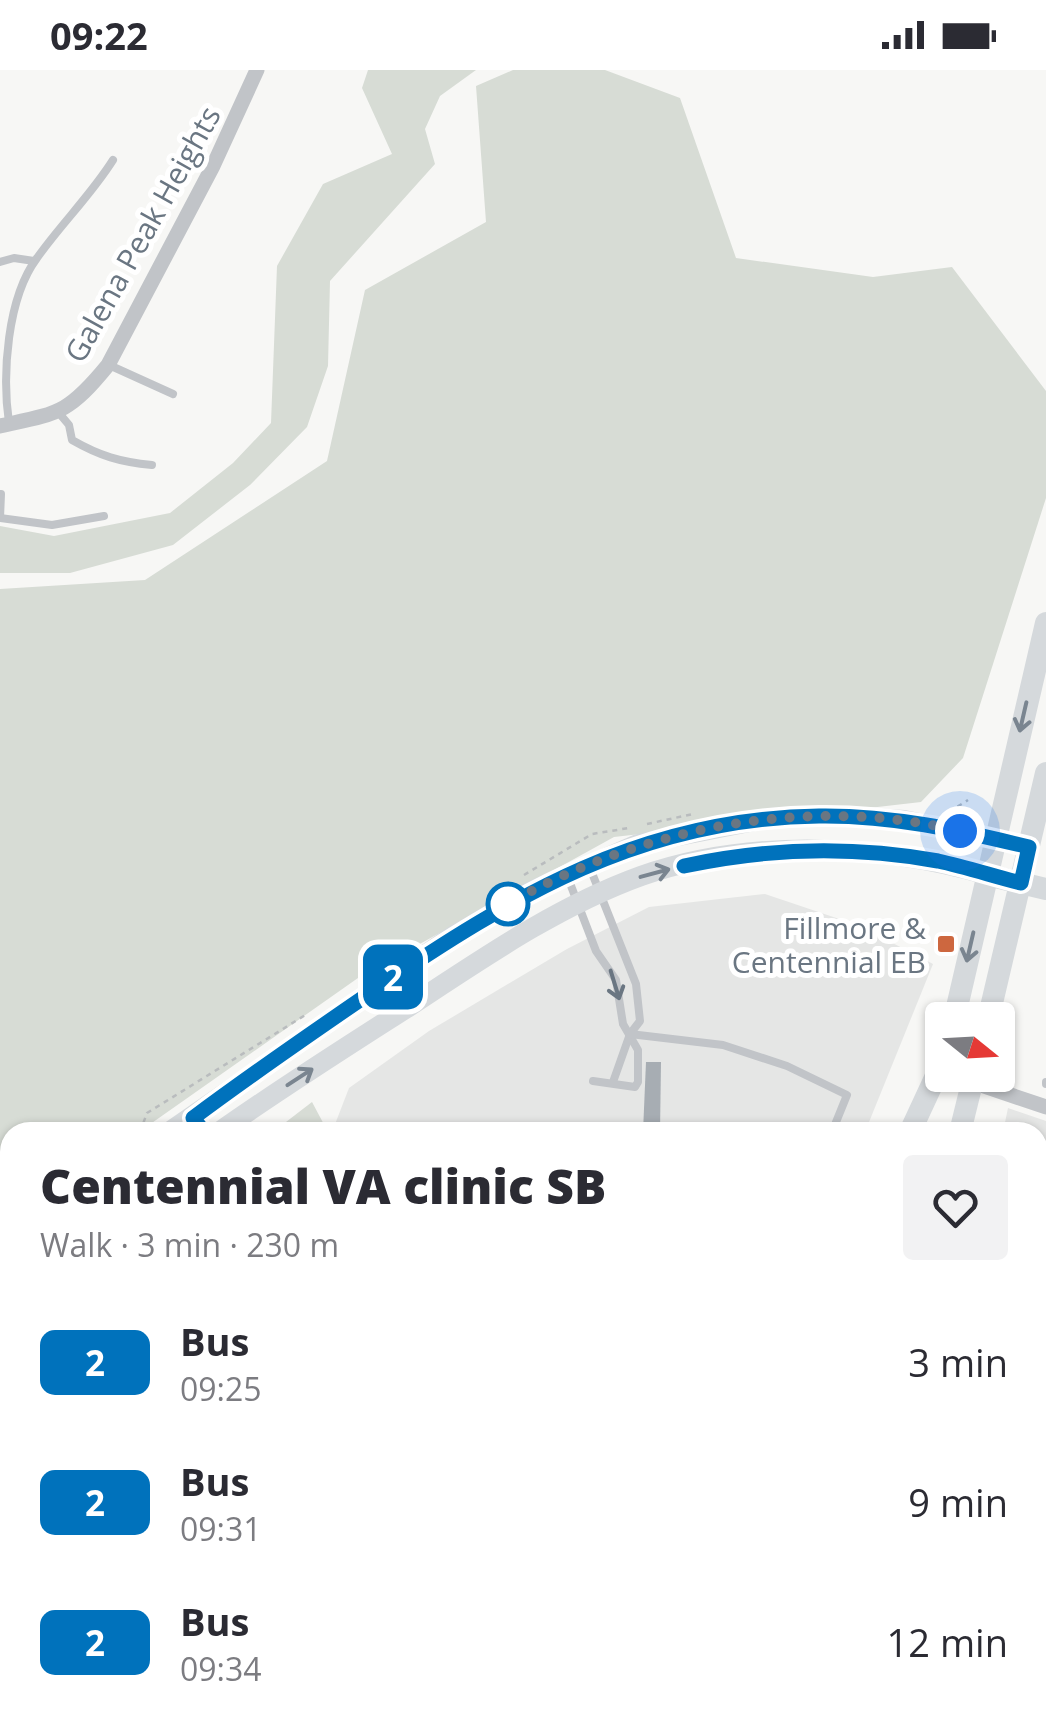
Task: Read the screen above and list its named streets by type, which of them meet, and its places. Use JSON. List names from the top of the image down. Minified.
{"streets":{"street":["Galena Peak Heights"]},"places":{"transit":["Fillmore & Centennial EB"]},"lines":["bus line 2"],"north":"right","page":{"status":"09:22","on_map":"2","heading":["Centennial VA clinic SB","Walk · 3 min · 230 m"],"list":[{"mark":"2","name":"Bus","note":"09:25","value":"3 min"},{"mark":"2","name":"Bus","note":"09:31","value":"9 min"},{"mark":"2","name":"Bus","note":"09:34","value":"12 min"}]}}
